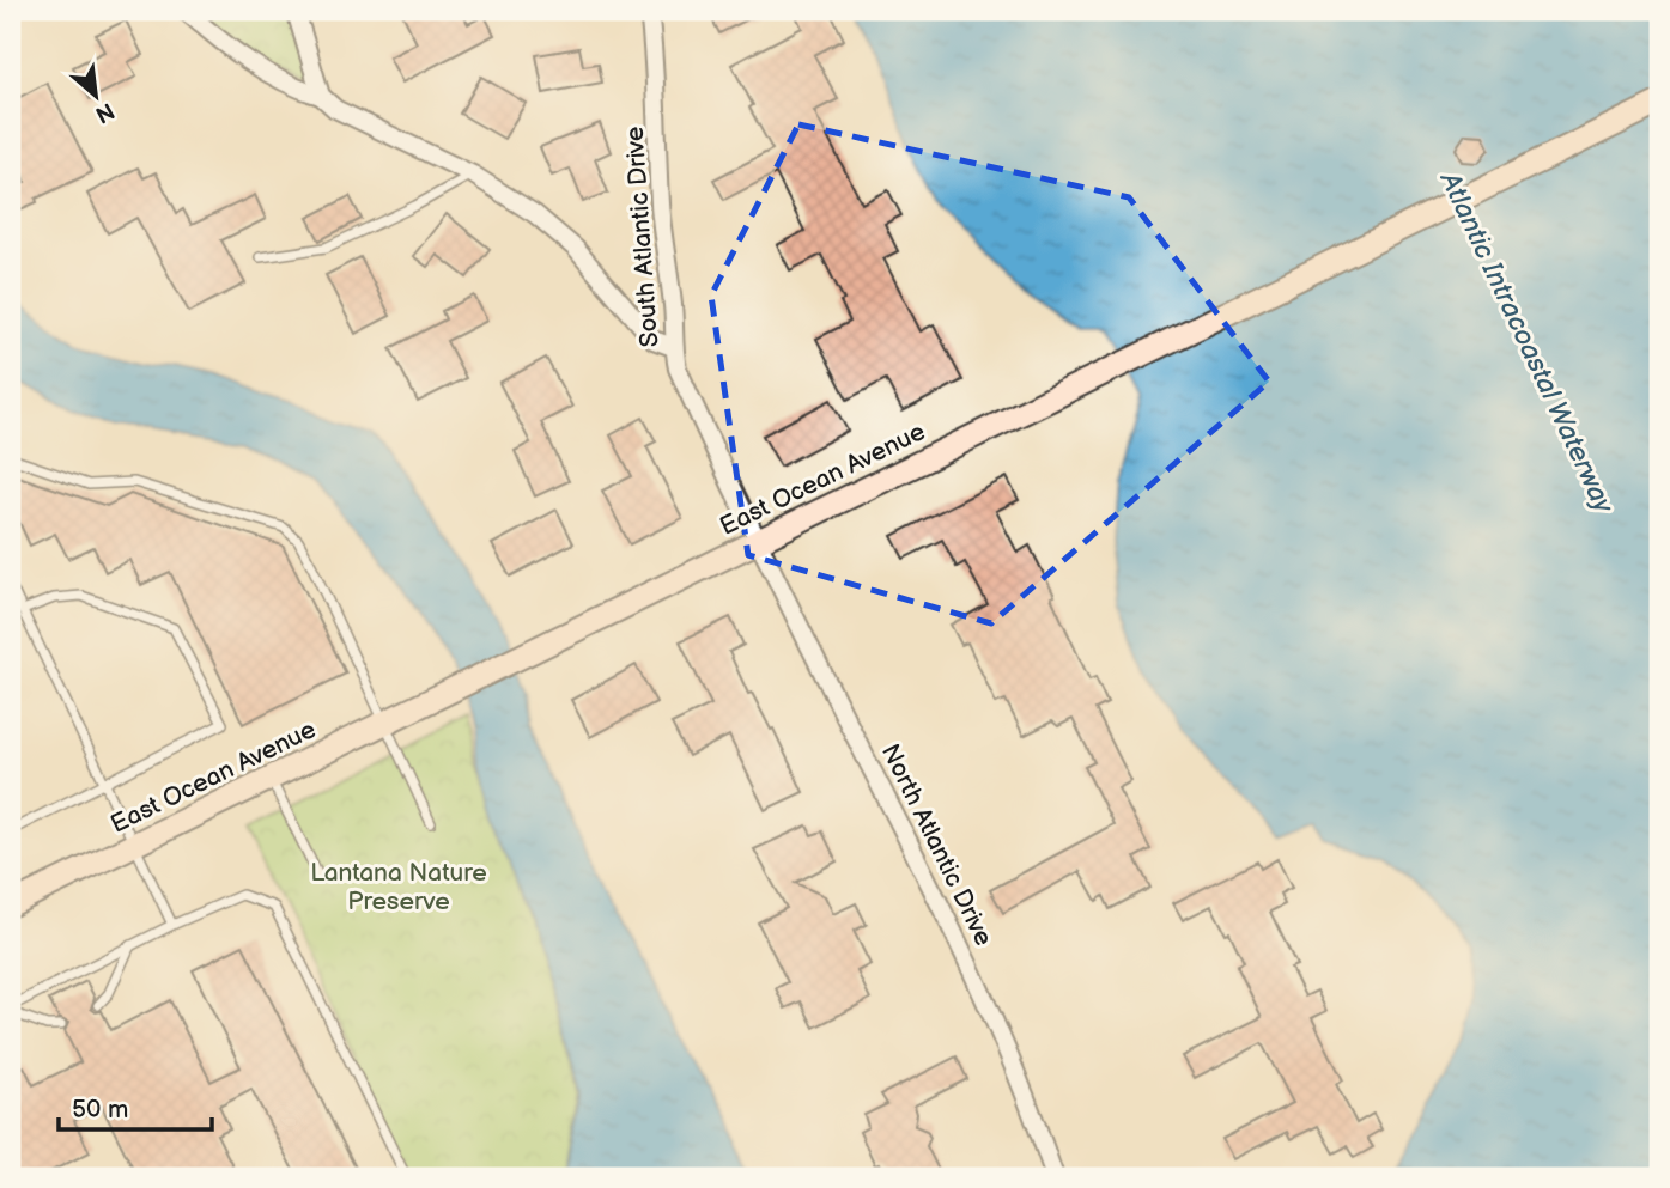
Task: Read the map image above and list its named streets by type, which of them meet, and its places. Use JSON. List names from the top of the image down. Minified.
{"streets":{"main road":["East Ocean Avenue"],"street":["South Atlantic Drive","North Atlantic Drive"]},"crossings":[["South Atlantic Drive","East Ocean Avenue"],["South Atlantic Drive","North Atlantic Drive"],["East Ocean Avenue","North Atlantic Drive"]],"water":["Atlantic Intracoastal Waterway"],"parks":["Lantana Nature Preserve"],"scale_bar":"50 m","north":"bottom right"}
